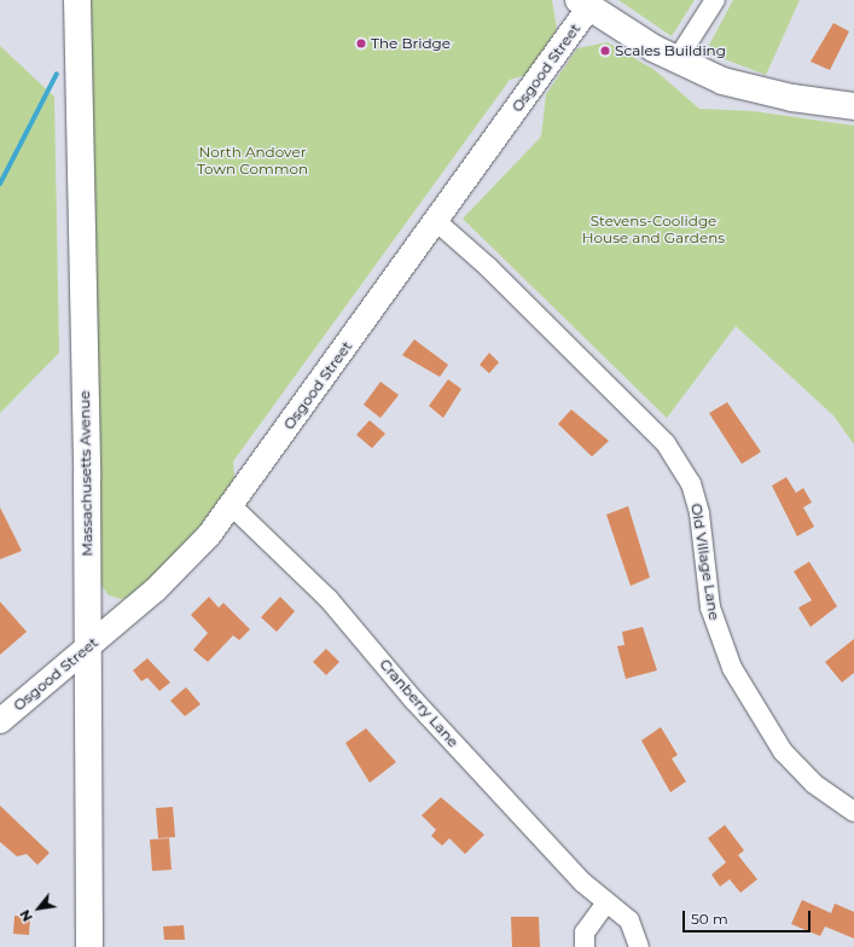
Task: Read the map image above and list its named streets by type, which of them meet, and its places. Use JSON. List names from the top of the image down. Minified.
{"streets":{"main road":["Massachusetts Avenue"],"street":["Osgood Street","Old Village Lane","Cranberry Lane"]},"crossings":[["Osgood Street","Massachusetts Avenue"],["Osgood Street","Old Village Lane"],["Osgood Street","Cranberry Lane"]],"parks":["North Andover Town Common","Stevens-Coolidge House and Gardens"],"places":["The Bridge","Scales Building"],"scale_bar":"50 m","north":"bottom left"}
